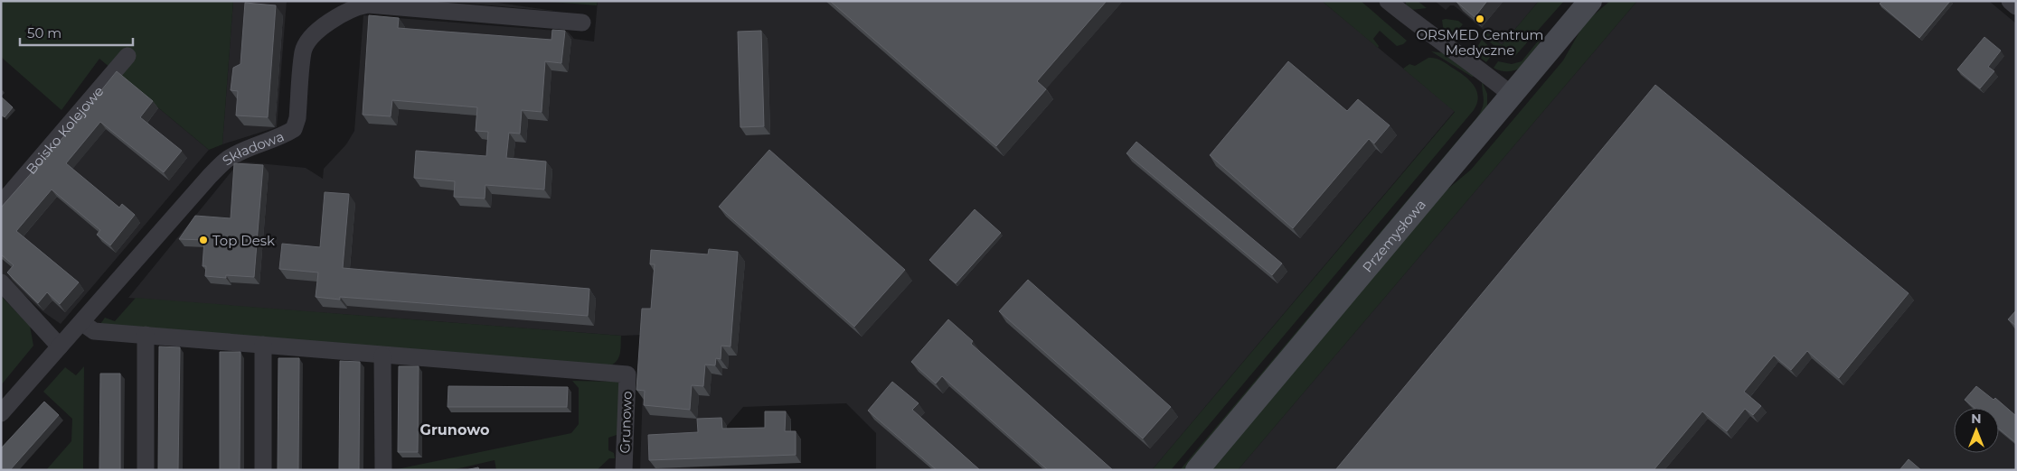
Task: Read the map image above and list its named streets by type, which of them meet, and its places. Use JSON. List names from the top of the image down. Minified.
{"streets":{"street":["Boisko Kolejowe","Składowa","Przemysłowa","Grunowo"]},"districts":["Grunowo"],"places":["ORSMED Centrum Medyczne","Top Desk"],"scale_bar":"50 m","north":"top"}
